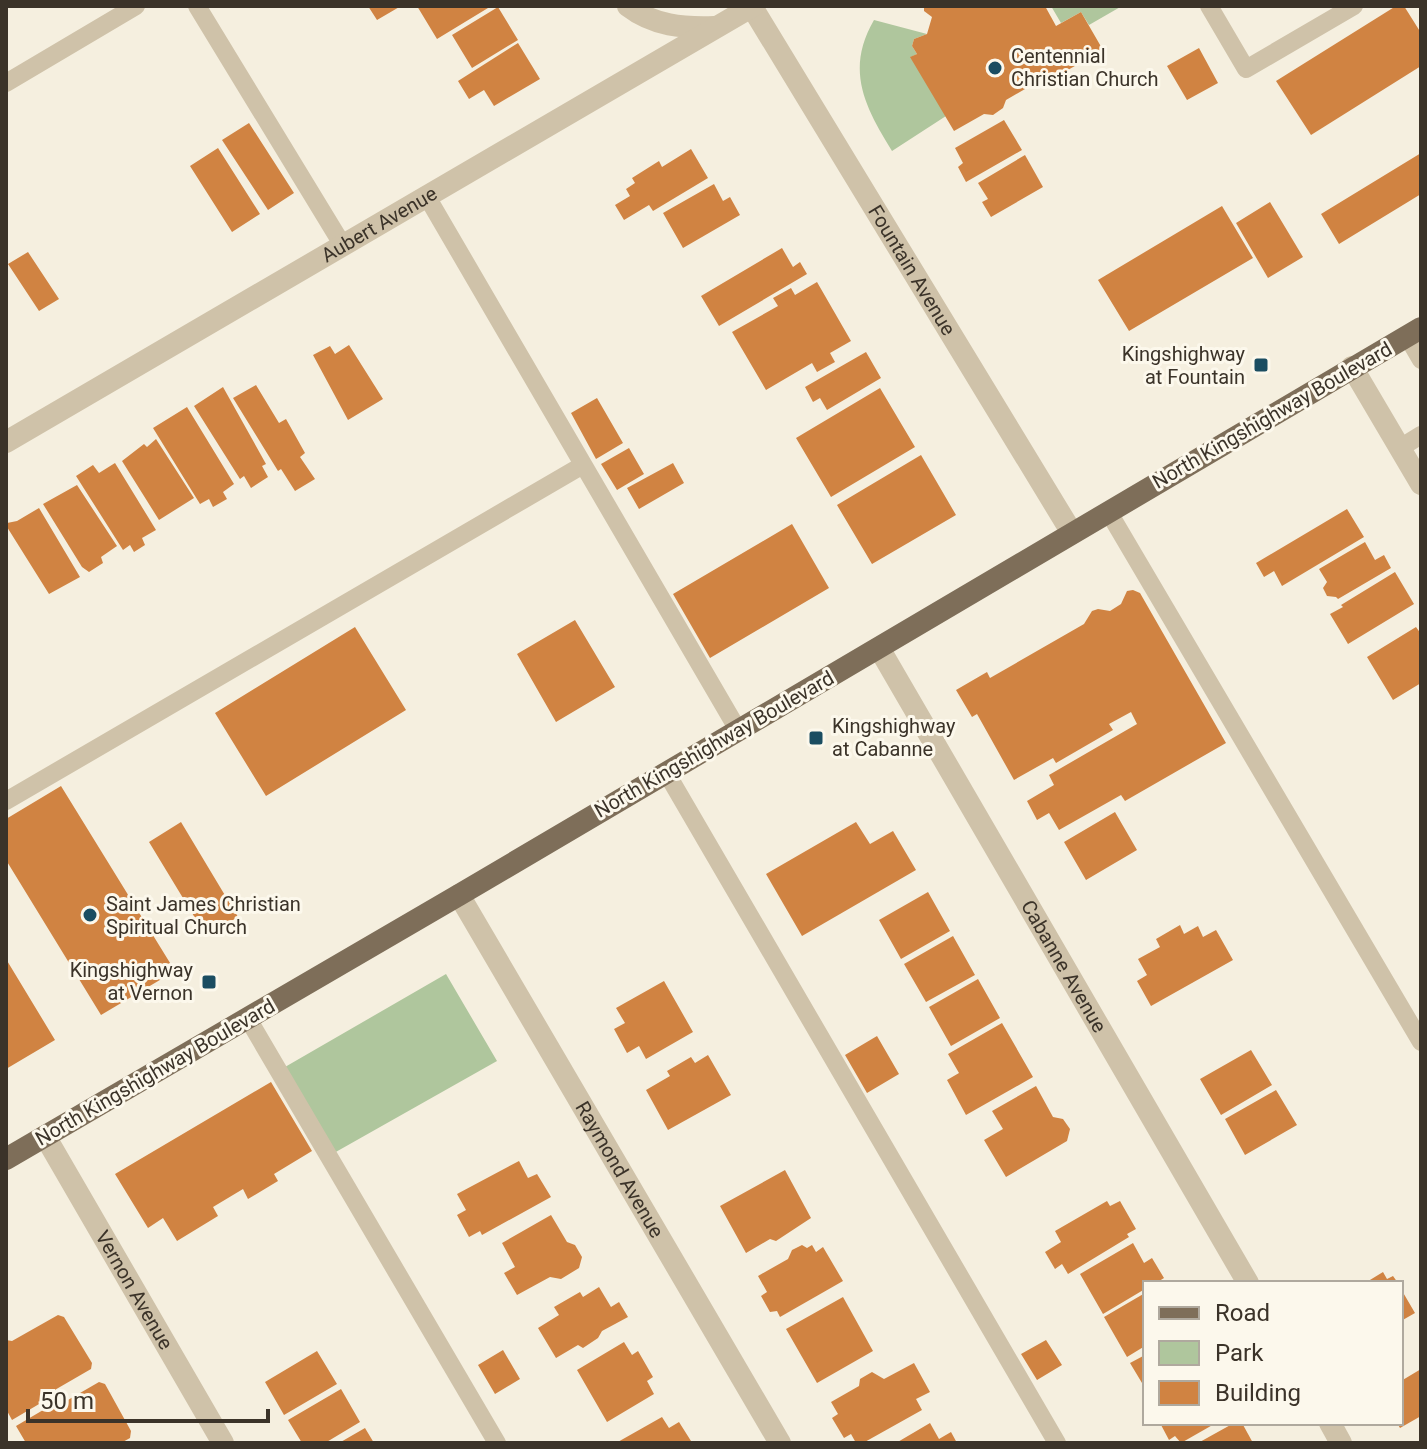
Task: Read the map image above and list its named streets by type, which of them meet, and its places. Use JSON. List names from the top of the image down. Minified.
{"streets":{"main road":["North Kingshighway Boulevard"],"street":["Aubert Avenue","Fountain Avenue","Cabanne Avenue","Raymond Avenue","Vernon Avenue"]},"crossings":[["Aubert Avenue","Fountain Avenue"],["Fountain Avenue","North Kingshighway Boulevard"],["North Kingshighway Boulevard","Cabanne Avenue"],["North Kingshighway Boulevard","Raymond Avenue"],["North Kingshighway Boulevard","Vernon Avenue"]],"places":{"other":["Centennial Christian Church","Saint James Christian Spiritual Church"],"transit":["Kingshighway at Fountain","Kingshighway at Cabanne","Kingshighway at Vernon"]},"legend":["Road","Park","Building"],"scale_bar":"50 m"}
